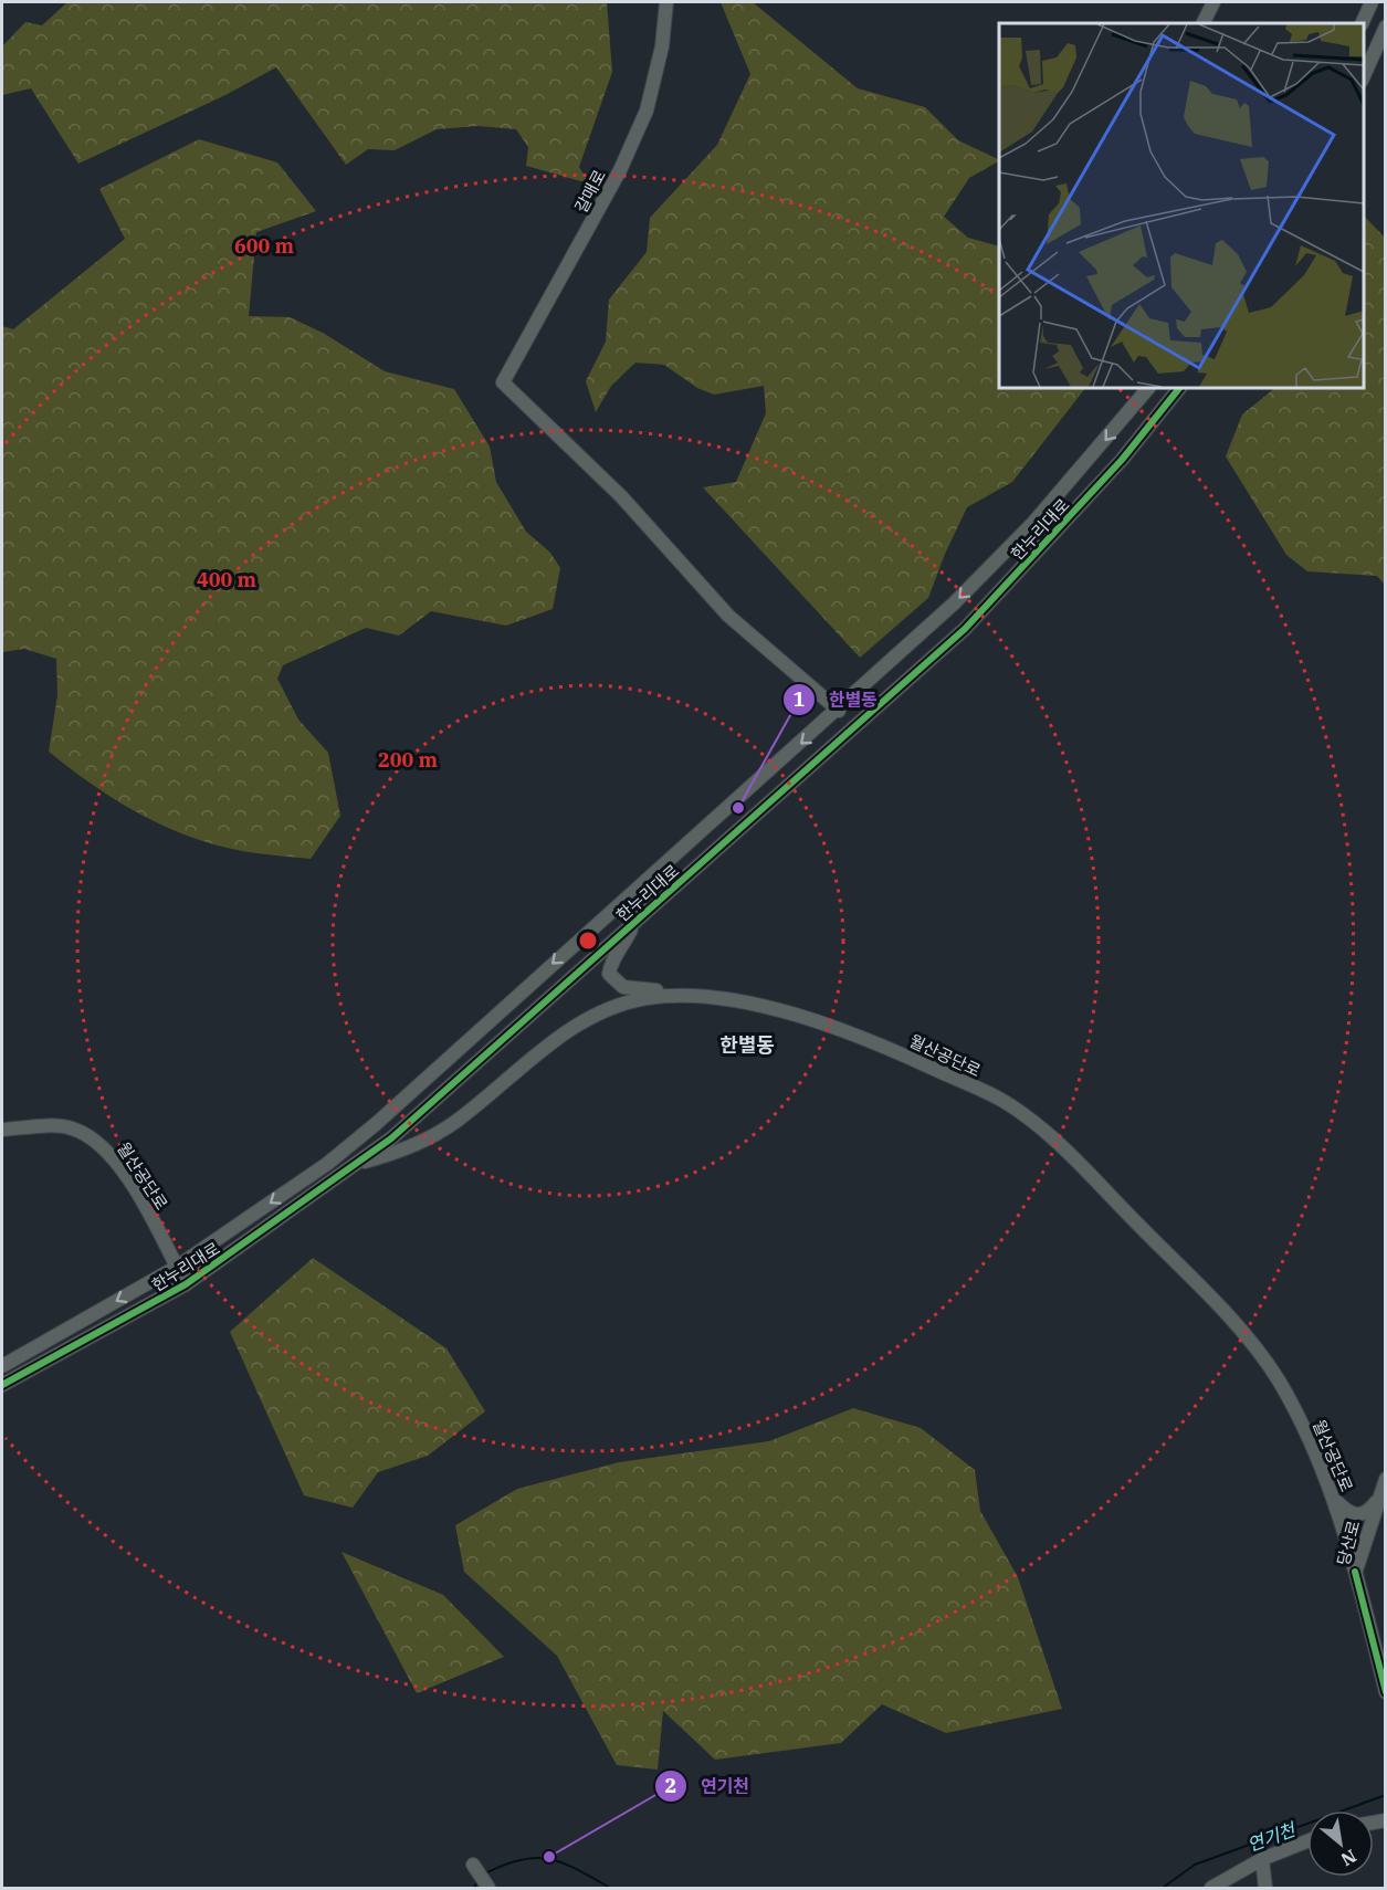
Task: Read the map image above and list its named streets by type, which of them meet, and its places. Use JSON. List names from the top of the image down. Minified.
{"streets":{"street":["갈매로","한누리대로","월산공단로","당산로"]},"crossings":[["갈매로","한누리대로"],["한누리대로","월산공단로"],["월산공단로","당산로"]],"districts":["한별동"],"water":["연기천"],"places":["한별동","연기천"],"north":"bottom right","rings":["600 m","400 m","200 m"]}
